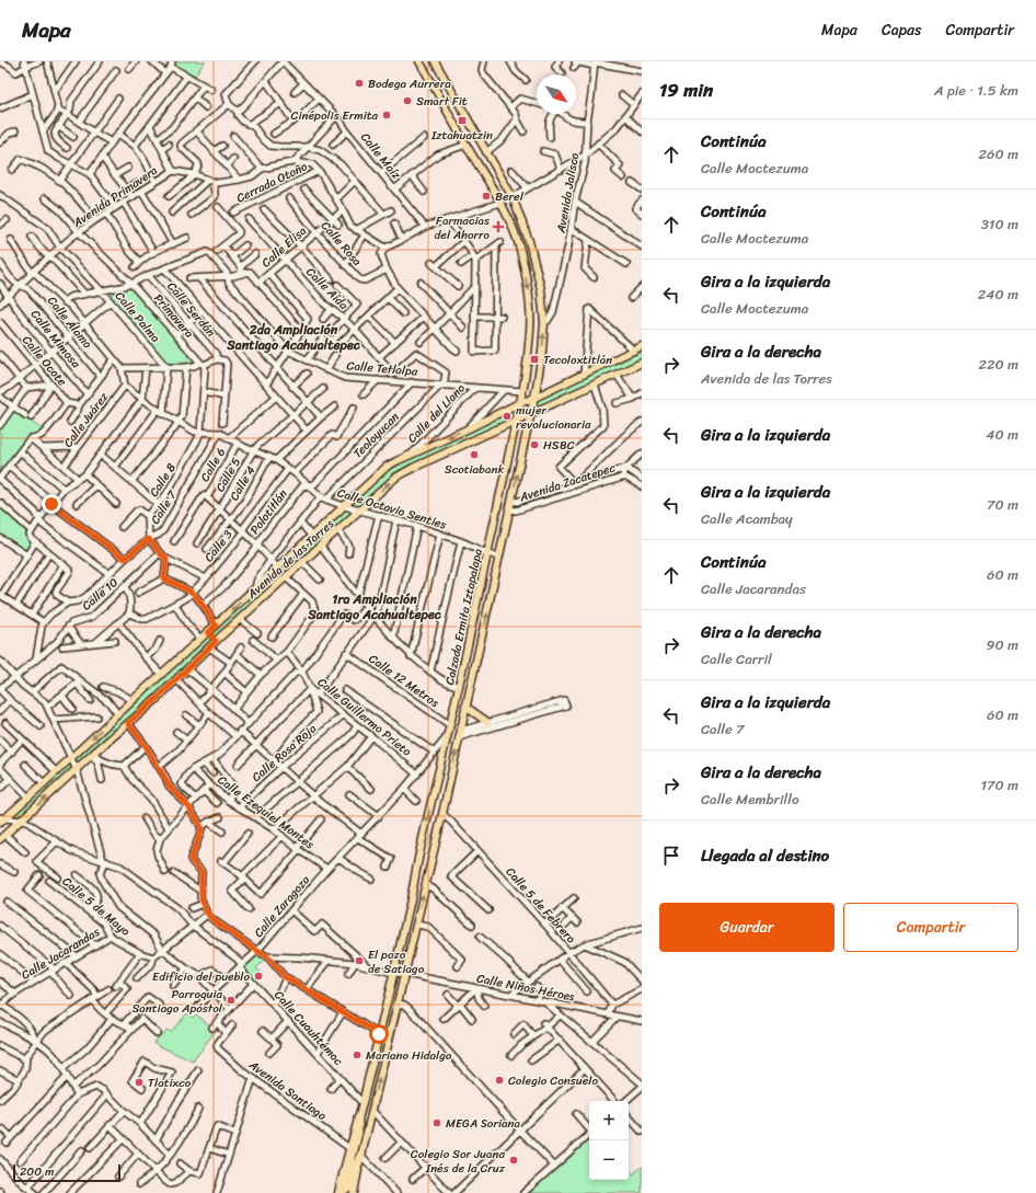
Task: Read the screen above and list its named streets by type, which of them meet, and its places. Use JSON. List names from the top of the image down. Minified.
{"streets":{"main road":["Avenida de las Torres","Calzada Ermita Iztapalapa"],"street":["Calle Maíz","Cerrada Otoño","Avenida Jalisco","Avenida Primavera","Calle Rosa","Calle Elisa","Calle Aída","Calle Serdán","Primavera","Calle Palma","Calle Álamo","Calle Mimosa","Calle Ocote","Calle Tetlalpa","Calle del Llano","Calle Juárez","Teoloyucan","Calle 6","Calle 5","Calle 8","Avenida Zacatepec","Calle 4","Calle 7","Calle Octavio Senties","Polotitlán","Calle 3","Calle 10","Calle 12 Metros","Calle Guillermo Prieto","Calle Rosa Roja","Calle Ezequiel Montes","Calle 5 de Febrero","Calle 5 de Mayo","Calle Zaragoza","Calle Jacarandas","Calle Niños Héroes","Calle Cuauhtémoc","Avenida Santiago"]},"crossings":[["Calle Maíz","Calle Rosa"],["Cerrada Otoño","Avenida Primavera"],["Avenida Jalisco","Calzada Ermita Iztapalapa"],["Avenida Primavera","Primavera"],["Avenida Primavera","Calle Palma"],["Avenida Primavera","Calle Álamo"],["Avenida Primavera","Calle Mimosa"],["Calle Rosa","Calle Elisa"],["Calle Elisa","Calle Aída"],["Calle Elisa","Calle Tetlalpa"],["Calle Tetlalpa","Calle del Llano"],["Calle Tetlalpa","Teoloyucan"],["Calle Tetlalpa","Polotitlán"],["Calle Tetlalpa","Calzada Ermita Iztapalapa"],["Calle del Llano","Avenida de las Torres"],["Calle Juárez","Calle Octavio Senties"],["Teoloyucan","Calle Octavio Senties"],["Teoloyucan","Avenida de las Torres"],["Calle 6","Calle Octavio Senties"],["Calle 5","Calle Octavio Senties"],["Calle 8","Calle Octavio Senties"],["Avenida Zacatepec","Calzada Ermita Iztapalapa"],["Calle 4","Calle Octavio Senties"],["Calle 7","Calle Octavio Senties"],["Calle Octavio Senties","Polotitlán"],["Calle Octavio Senties","Calle 3"],["Calle Octavio Senties","Avenida de las Torres"],["Calle Octavio Senties","Calzada Ermita Iztapalapa"],["Avenida de las Torres","Calzada Ermita Iztapalapa"],["Avenida de las Torres","Calle Cuauhtémoc"],["Calzada Ermita Iztapalapa","Calle 12 Metros"],["Calzada Ermita Iztapalapa","Calle 5 de Febrero"],["Calzada Ermita Iztapalapa","Calle Zaragoza"],["Calzada Ermita Iztapalapa","Calle Niños Héroes"],["Calzada Ermita Iztapalapa","Calle Cuauhtémoc"],["Calzada Ermita Iztapalapa","Avenida Santiago"],["Calle Guillermo Prieto","Calle Rosa Roja"],["Calle Guillermo Prieto","Calle Zaragoza"],["Calle Rosa Roja","Calle Ezequiel Montes"],["Calle Ezequiel Montes","Calle Zaragoza"],["Calle 5 de Mayo","Calle Zaragoza"],["Calle 5 de Mayo","Calle Jacarandas"],["Calle 5 de Mayo","Calle Cuauhtémoc"],["Calle Zaragoza","Calle Cuauhtémoc"]],"districts":["2da Ampliación Santiago Acahualtepec","1ra Ampliación Santiago Acahualtepec"],"places":{"other":["Bodega Aurrera","Smart Fit","Cinépolis Ermita","Berel","mujer revolucionaria","HSBC","Scotiabank","El pozo de Satiago","Edificio del pueblo","Parroquia Santiago Apóstol","Mariano Hidalgo","Colegio Consuelo","Tlatixco","MEGA Soriana","Colegio Sor Juana Inés de la Cruz"],"transit":["Iztahuatzin","Tecoloxtitlán"],"health":["Farmacias del Ahorro"]},"scale_bar":"200 m","north":"bottom right","page":{"header":"Mapa","nav":["Mapa","Capas","Compartir"],"heading":["19 min","A pie · 1.5 km"],"list":[["Continúa","Calle Moctezuma","260 m"],["Continúa","Calle Moctezuma","310 m"],["Gira a la izquierda","Calle Moctezuma","240 m"],["Gira a la derecha","Avenida de las Torres","220 m"],["Gira a la izquierda","40 m"],["Gira a la izquierda","Calle Acambay","70 m"],["Continúa","Calle Jacarandas","60 m"],["Gira a la derecha","Calle Carril","90 m"],["Gira a la izquierda","Calle 7","60 m"],["Gira a la derecha","Calle Membrillo","170 m"],"Llegada al destino"],"buttons":["Guardar","Compartir"],"map_buttons":["+","−"],"scale":"200 m"}}
